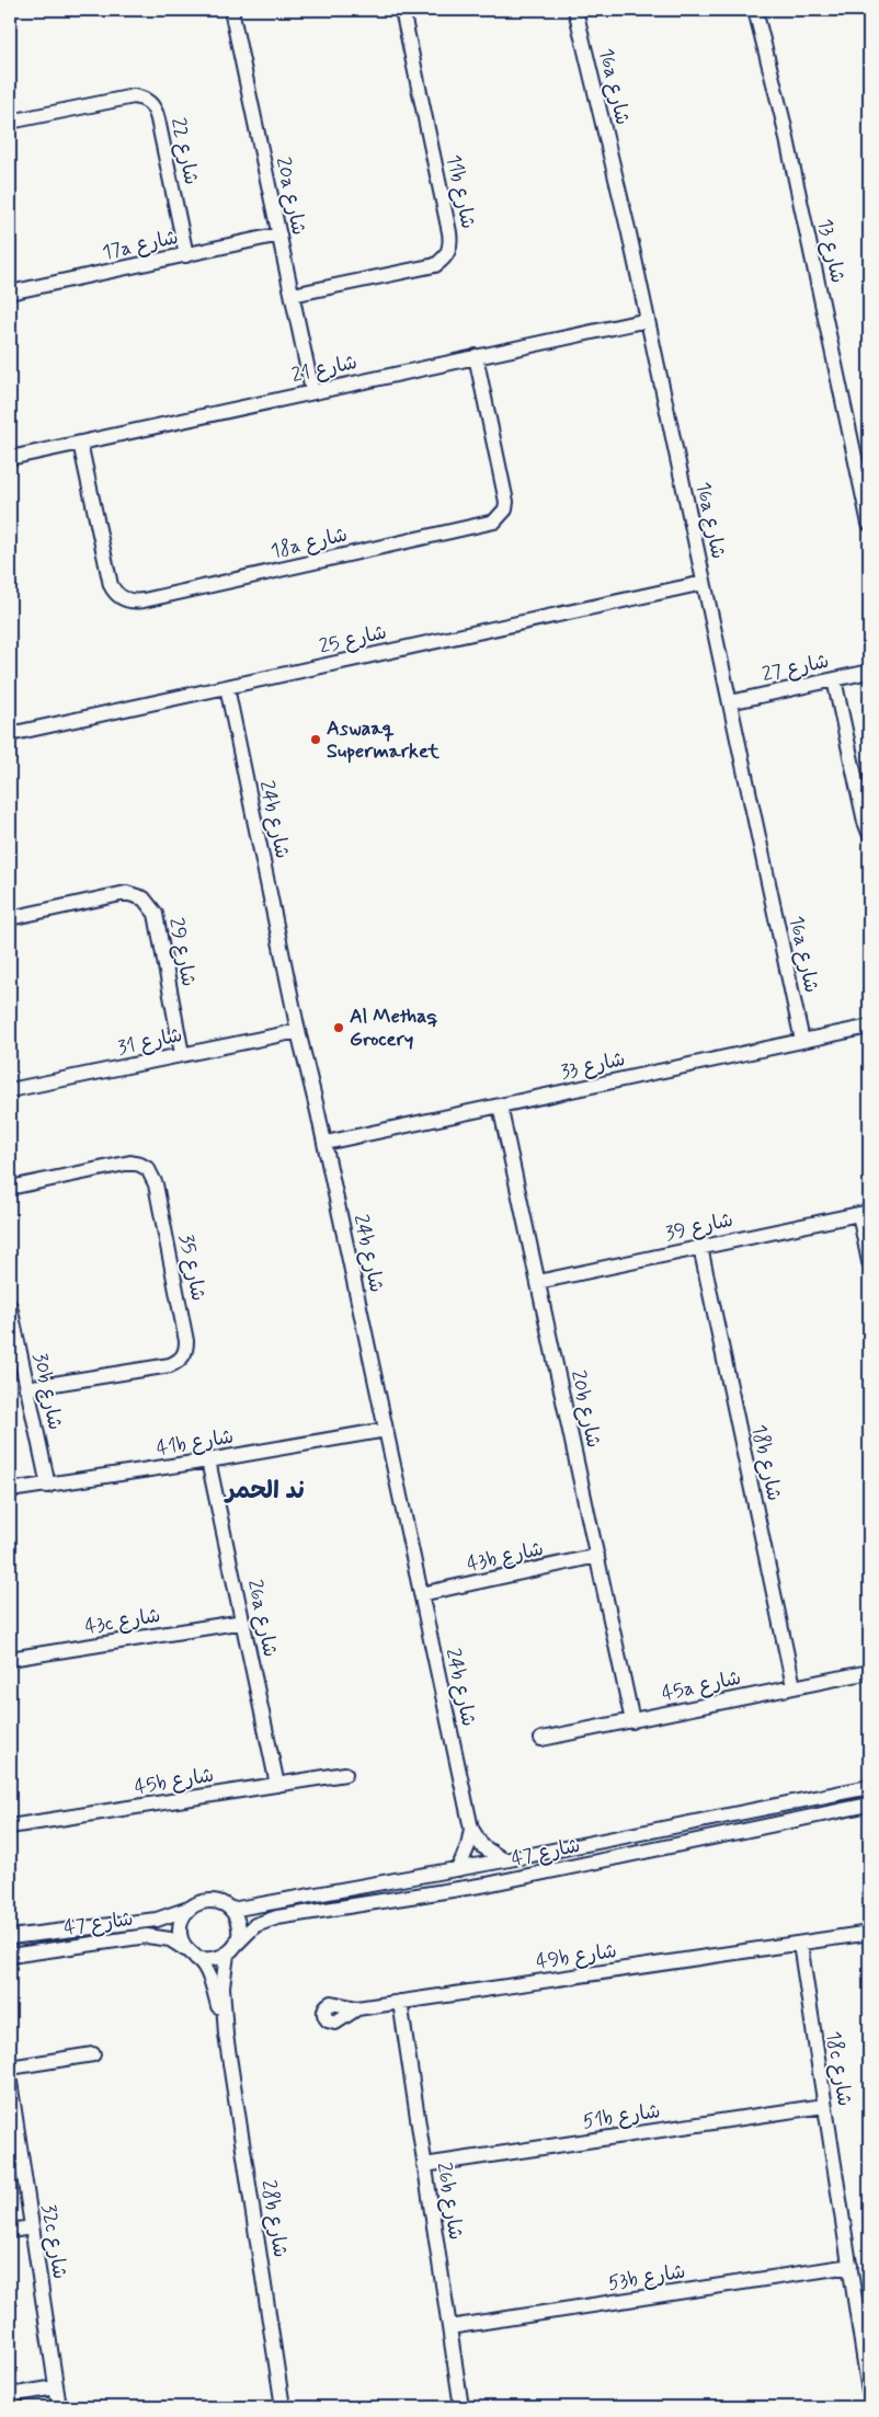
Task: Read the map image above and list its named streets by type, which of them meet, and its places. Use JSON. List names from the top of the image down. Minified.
{"streets":{"street":["16a شارع","شارع 22","11b شارع","20a شارع","17a شارع","شارع 13","شارع 21","18a شارع","شارع 25","شارع 27","24b شارع","شارع 29","شارع 31","شارع 33","شارع 39","شارع 35","30b شارع","20b شارع","41b شارع","18b شارع","43b شارع","26a شارع","43c شارع","45a شارع","45b شارع","شارع 47","49b شارع","18c شارع","51b شارع","26b شارع","28b شارع","32c شارع","53b شارع"]},"crossings":[["16a شارع","شارع 21"],["16a شارع","شارع 25"],["16a شارع","شارع 27"],["16a شارع","شارع 33"],["شارع 22","17a شارع"],["11b شارع","20a شارع"],["20a شارع","17a شارع"],["20a شارع","شارع 21"],["شارع 21","18a شارع"],["شارع 25","24b شارع"],["24b شارع","شارع 31"],["24b شارع","شارع 33"],["24b شارع","41b شارع"],["24b شارع","43b شارع"],["24b شارع","شارع 47"],["شارع 29","شارع 31"],["شارع 33","20b شارع"],["شارع 39","20b شارع"],["شارع 39","18b شارع"],["شارع 35","30b شارع"],["30b شارع","41b شارع"],["20b شارع","43b شارع"],["20b شارع","45a شارع"],["41b شارع","26a شارع"],["18b شارع","45a شارع"],["26a شارع","43c شارع"],["26a شارع","45b شارع"],["شارع 47","28b شارع"],["49b شارع","18c شارع"],["49b شارع","26b شارع"],["18c شارع","51b شارع"],["18c شارع","53b شارع"],["51b شارع","26b شارع"],["26b شارع","53b شارع"]],"districts":["ند الحمر"],"places":["Aswaaq Supermarket","Al Methaq Grocery"]}
